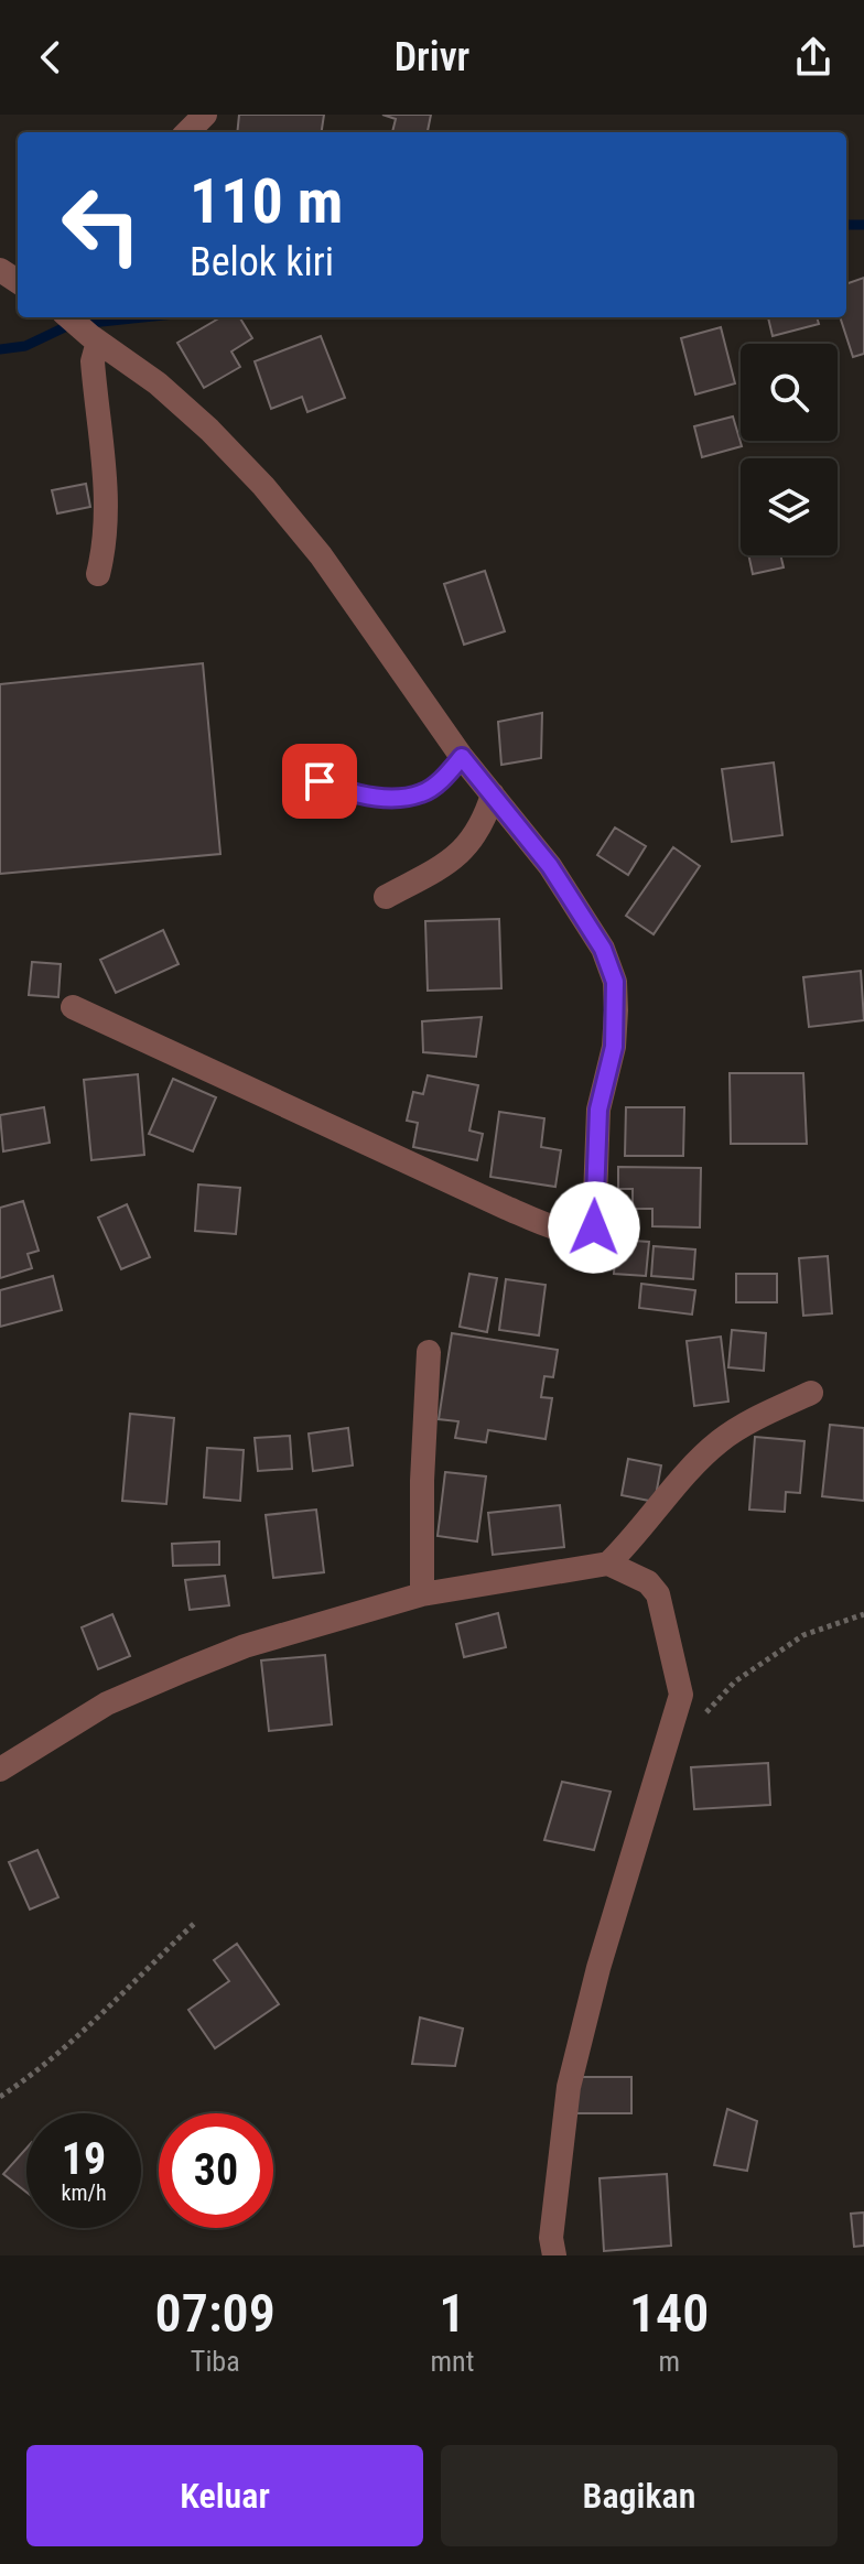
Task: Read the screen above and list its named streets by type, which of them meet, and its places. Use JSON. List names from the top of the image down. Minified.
{"page":{"header":"Drivr","turn":["110 m","Belok kiri"],"speed":"19 km/h","limit":"30","eta":["07:09","Tiba","1","mnt","140","m"],"buttons":["Keluar","Bagikan"]}}
